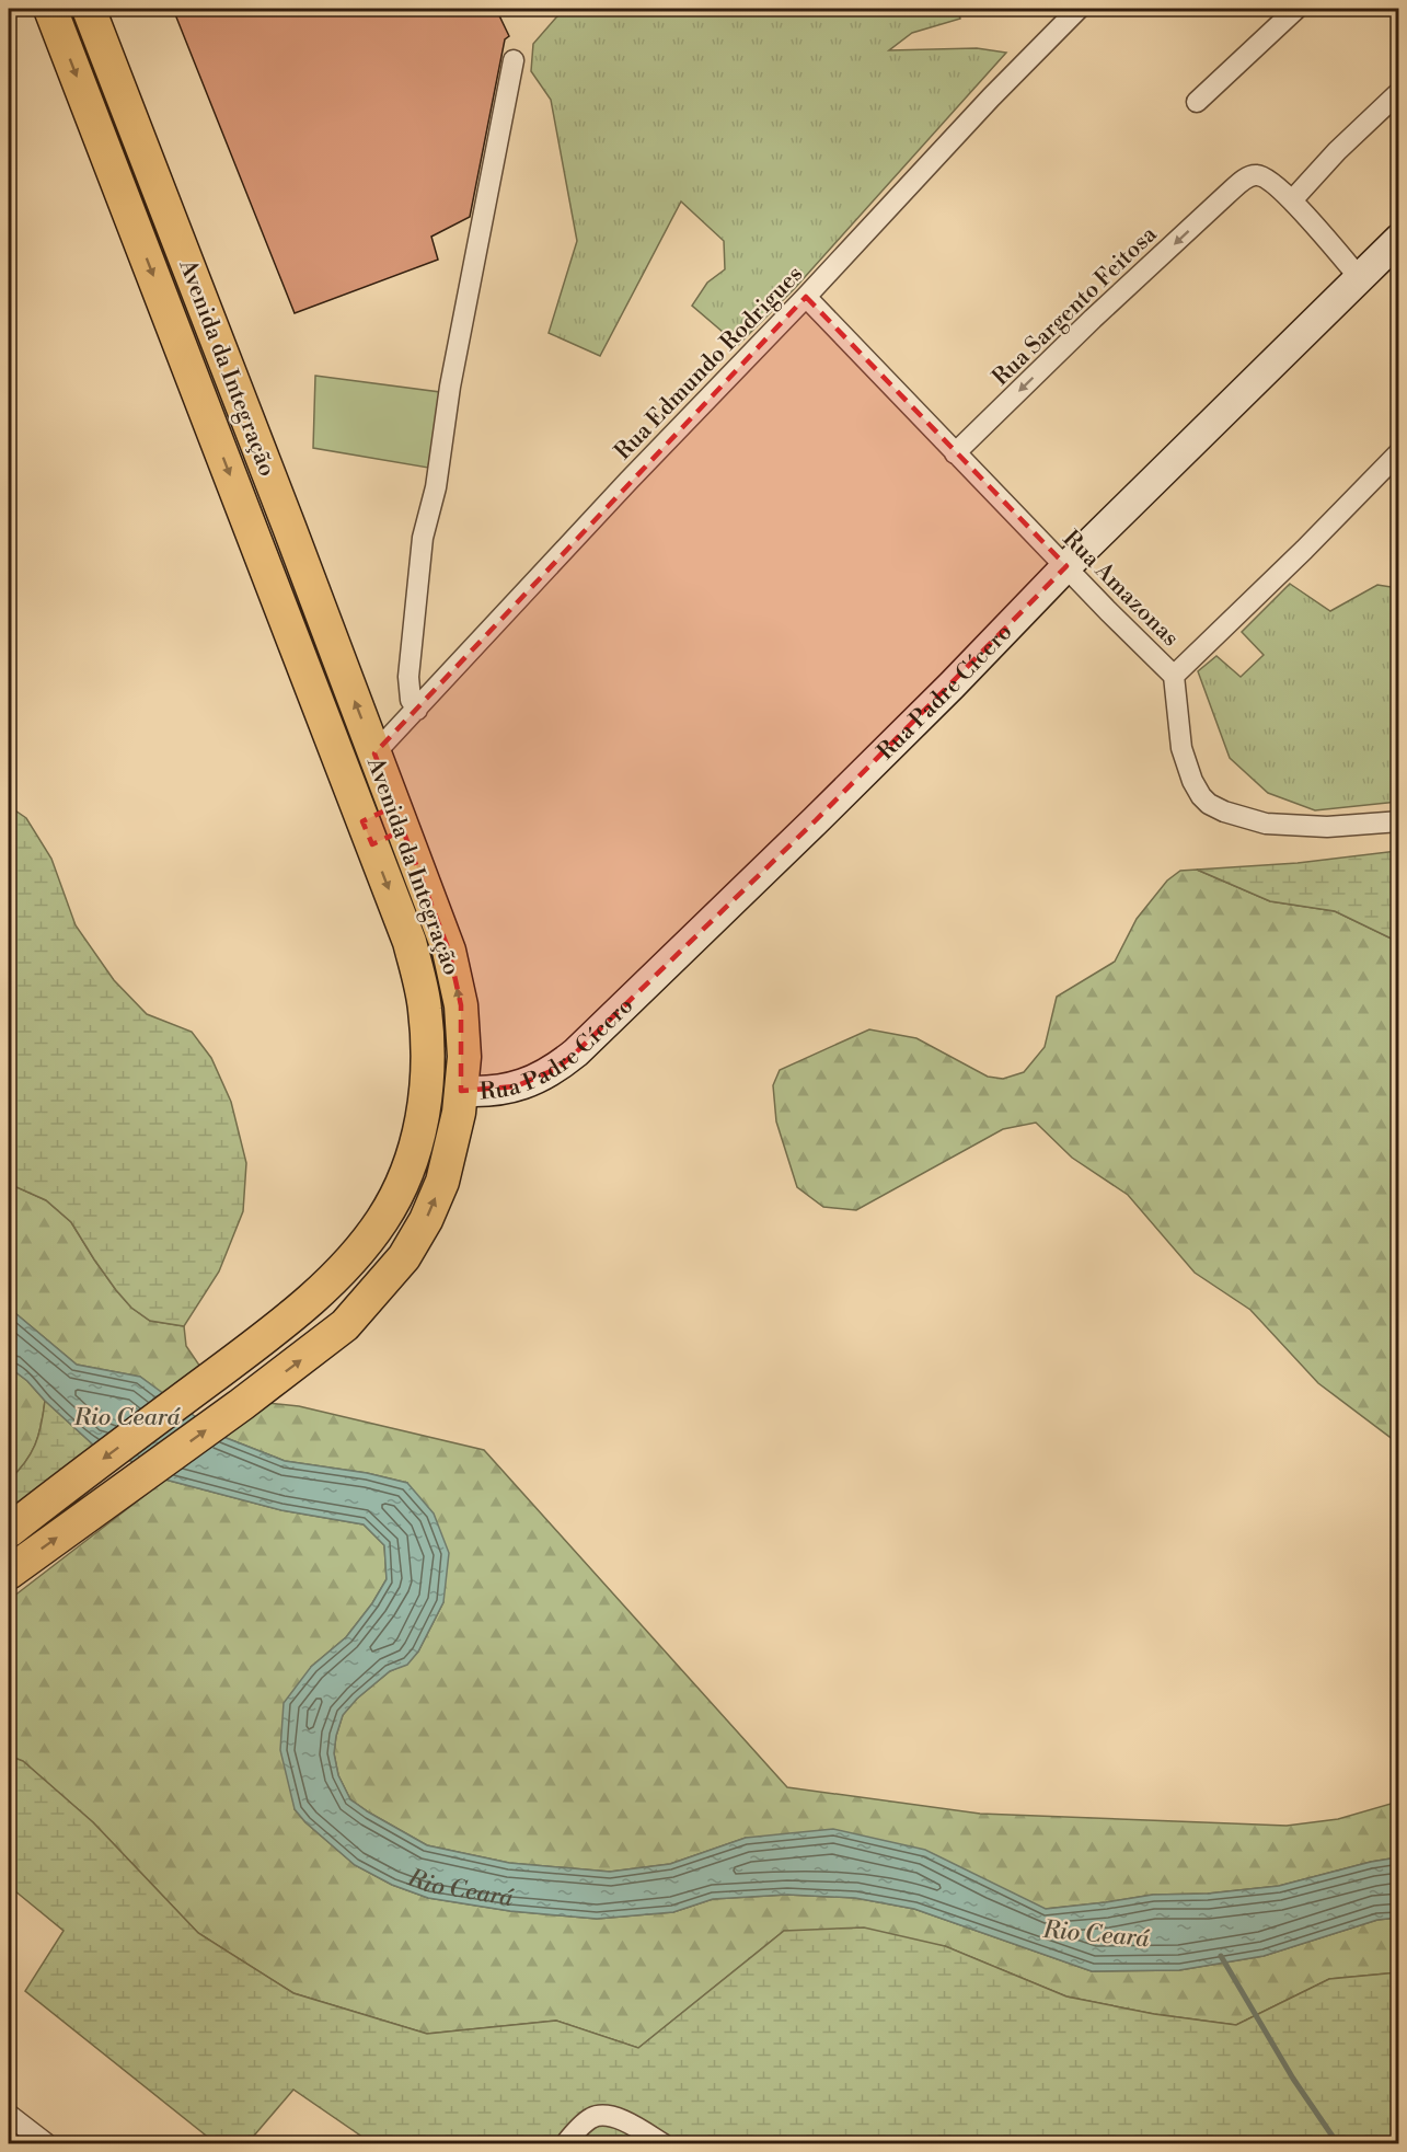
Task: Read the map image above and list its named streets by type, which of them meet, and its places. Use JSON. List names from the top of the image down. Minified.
{"streets":{"main road":["Avenida da Integração"],"street":["Rua Sargento Feitosa","Rua Edmundo Rodrigues","Rua Amazonas","Rua Padre Cícero"]},"crossings":[["Rua Sargento Feitosa","Rua Amazonas"],["Rua Edmundo Rodrigues","Avenida da Integração"],["Rua Edmundo Rodrigues","Rua Amazonas"],["Avenida da Integração","Rua Padre Cícero"],["Rua Amazonas","Rua Padre Cícero"]],"one_way":["Rua Sargento Feitosa"],"water":["Rio Ceará"]}
